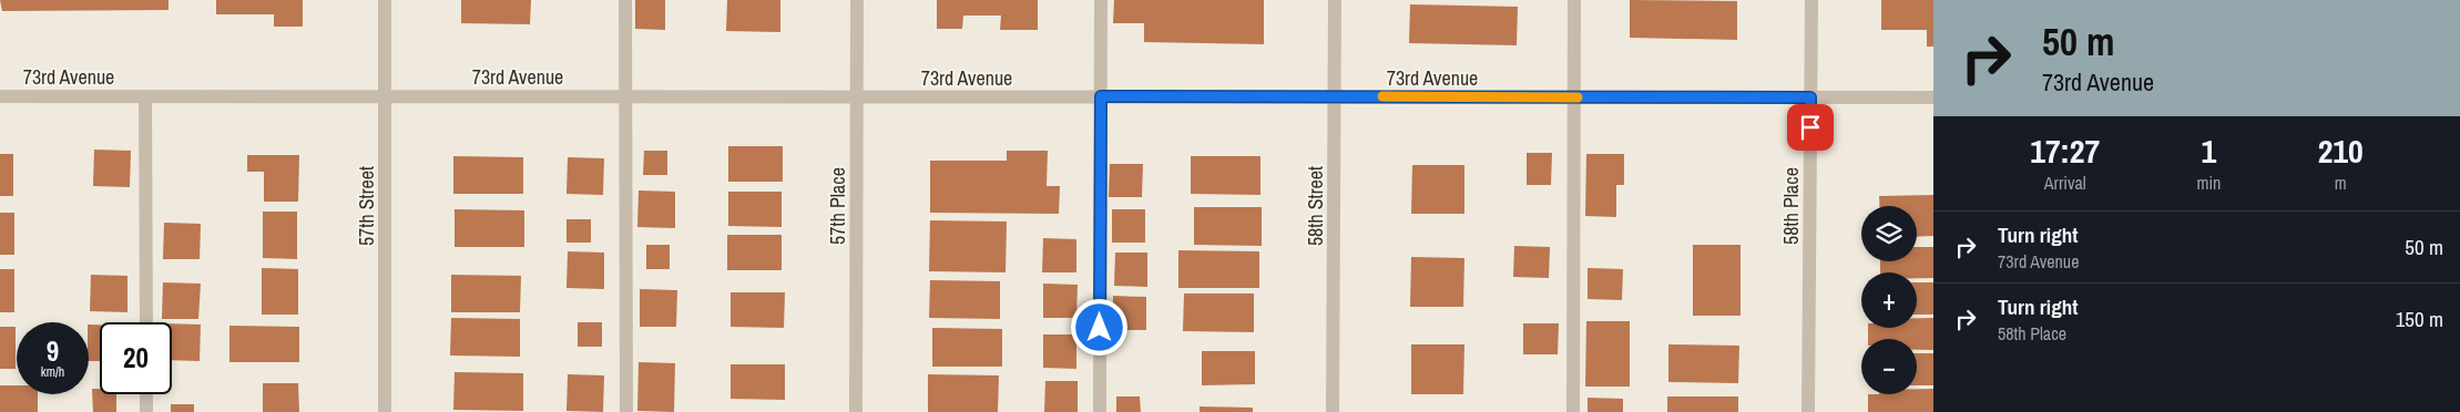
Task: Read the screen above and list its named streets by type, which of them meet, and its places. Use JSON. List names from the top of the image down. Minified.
{"streets":{"street":["73rd Avenue","57th Street","57th Place","58th Street","58th Place"]},"crossings":[["73rd Avenue","57th Street"],["73rd Avenue","57th Place"],["73rd Avenue","58th Street"],["73rd Avenue","58th Place"]],"page":{"turn":["50 m","73rd Avenue"],"eta":["17:27","Arrival","1","min","210","m"],"map_buttons":["+","−"],"list":[{"name":"Turn right","note":"73rd Avenue","value":"50 m"},{"name":"Turn right","note":"58th Place","value":"150 m"}],"speed":"9 km/h","limit":"20"}}
